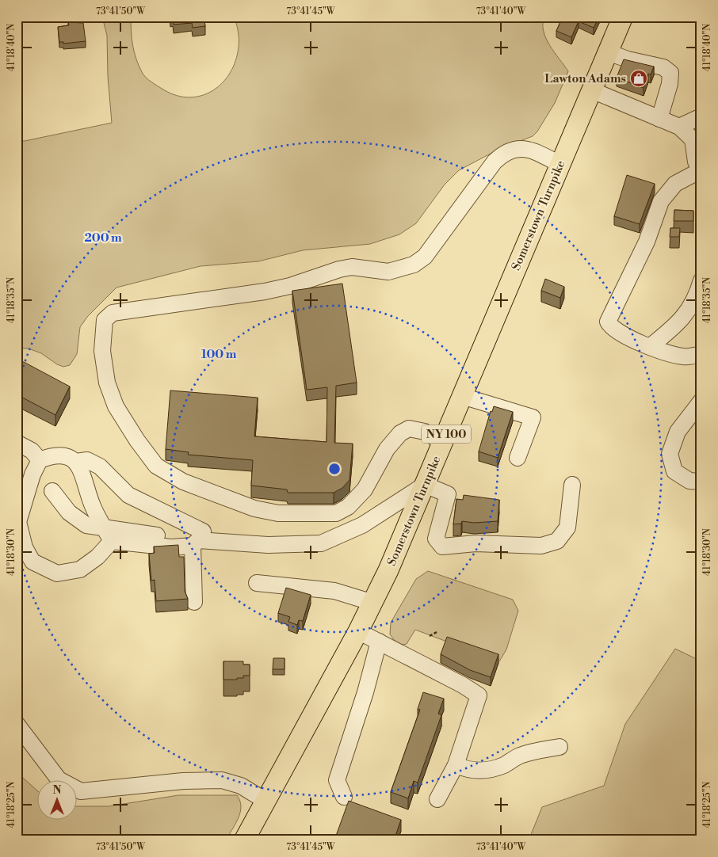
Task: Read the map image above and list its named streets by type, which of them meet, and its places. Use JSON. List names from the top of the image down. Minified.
{"streets":{"main road":["Somerstown Turnpike","NY 100"]},"places":{"shop":["Lawton Adams"]},"north":"top","coordinates":["73°41'50\"W","73°41'45\"W","73°41'40\"W","41°18'40\"N","41°18'35\"N","41°18'30\"N","41°18'25\"N"],"rings":["200 m","100 m"]}
